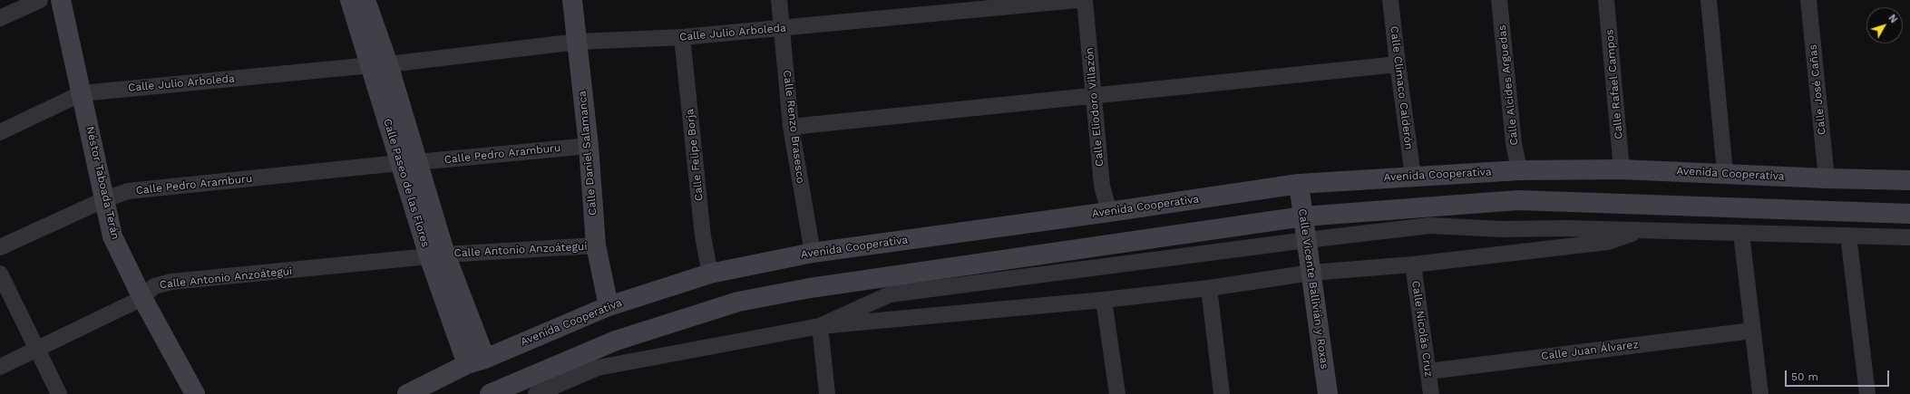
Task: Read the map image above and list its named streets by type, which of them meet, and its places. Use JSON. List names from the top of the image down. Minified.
{"streets":{"street":["Calle Julio Arboleda","Calle Rafael Campos","Calle Alcides Arguedas","Calle Climaco Calderón","Calle José Cañas","Calle Eliodoro Villazón","Calle Renzo Brasesco","Calle Daniel Salamanca","Calle Pedro Aramburu","Calle Felipe Borja","Avenida Cooperativa","Néstor Taboada Terán","Calle Paseo de las Flores","Calle Antonio Anzoátegui","Calle Vicente Ballivián y Roxas","Calle Nicolás Cruz","Calle Juan Álvarez"]},"crossings":[["Calle Julio Arboleda","Calle Renzo Brasesco"],["Calle Julio Arboleda","Calle Daniel Salamanca"],["Calle Julio Arboleda","Calle Felipe Borja"],["Calle Julio Arboleda","Néstor Taboada Terán"],["Calle Julio Arboleda","Calle Paseo de las Flores"],["Calle Rafael Campos","Avenida Cooperativa"],["Calle Alcides Arguedas","Avenida Cooperativa"],["Calle Climaco Calderón","Avenida Cooperativa"],["Calle José Cañas","Avenida Cooperativa"],["Calle Eliodoro Villazón","Avenida Cooperativa"],["Calle Renzo Brasesco","Avenida Cooperativa"],["Calle Daniel Salamanca","Calle Pedro Aramburu"],["Calle Daniel Salamanca","Avenida Cooperativa"],["Calle Daniel Salamanca","Calle Antonio Anzoátegui"],["Calle Pedro Aramburu","Néstor Taboada Terán"],["Calle Pedro Aramburu","Calle Paseo de las Flores"],["Calle Felipe Borja","Avenida Cooperativa"],["Avenida Cooperativa","Calle Paseo de las Flores"],["Avenida Cooperativa","Calle Vicente Ballivián y Roxas"],["Néstor Taboada Terán","Calle Antonio Anzoátegui"],["Calle Paseo de las Flores","Calle Antonio Anzoátegui"],["Calle Nicolás Cruz","Calle Juan Álvarez"]],"scale_bar":"50 m","north":"top right"}
